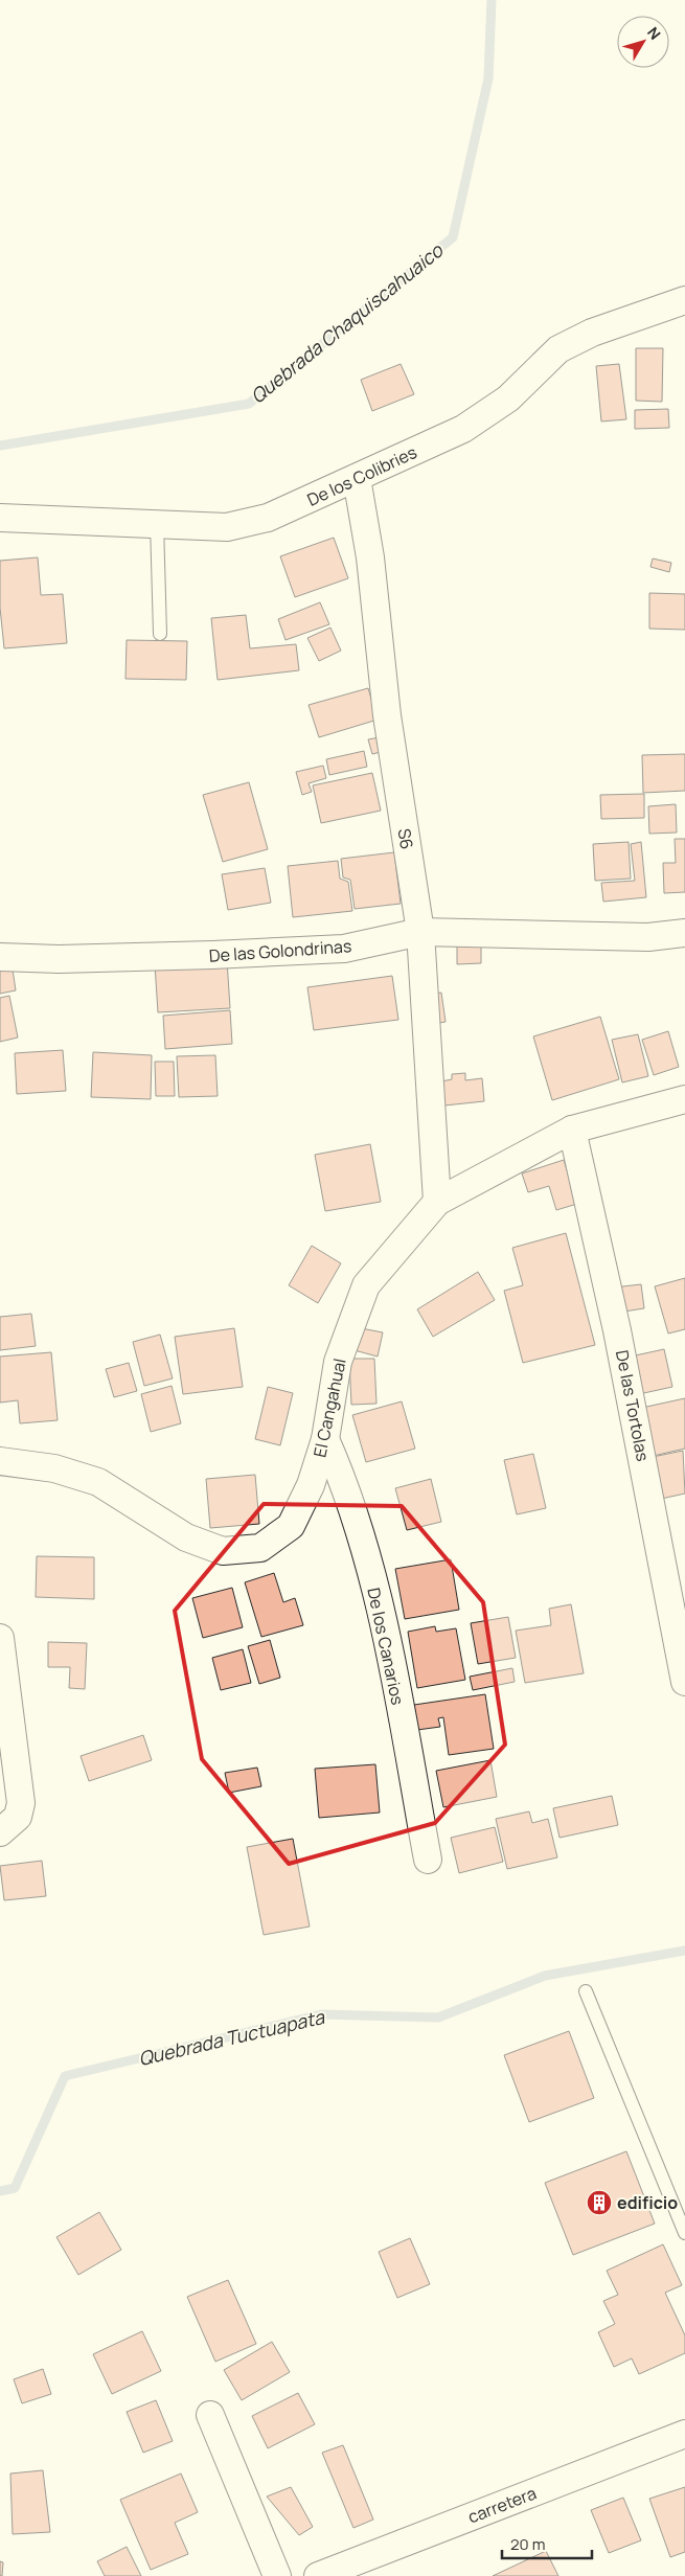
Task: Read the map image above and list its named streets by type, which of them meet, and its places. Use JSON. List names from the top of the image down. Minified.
{"streets":{"street":["De los Colibries","S6","De las Golondrinas","De las Tortolas","El Cangahual","De los Canarios","carretera"]},"crossings":[["De los Colibries","S6"],["S6","De las Golondrinas"],["S6","El Cangahual"],["De las Tortolas","El Cangahual"],["El Cangahual","De los Canarios"]],"water":["Quebrada Chaquiscahuaico","Quebrada Tuctuapata"],"places":{"building":["edificio"]},"scale_bar":"20 m","north":"top right"}
